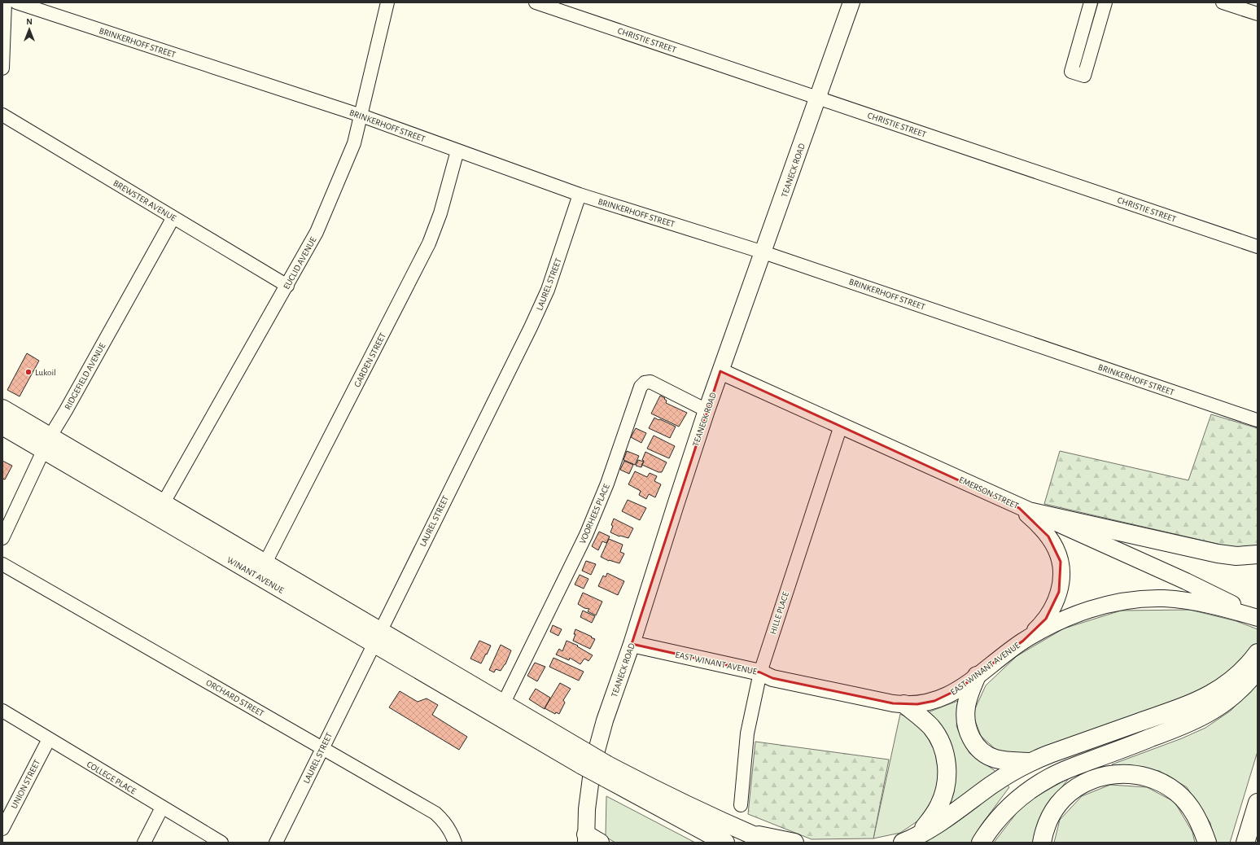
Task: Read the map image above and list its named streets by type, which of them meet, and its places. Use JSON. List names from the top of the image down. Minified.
{"streets":{"highway":["WINANT AVENUE"],"main road":["TEANECK ROAD","EMERSON STREET","EAST WINANT AVENUE"],"street":["CHRISTIE STREET","BRINKERHOFF STREET","BREWSTER AVENUE","EUCLID AVENUE","LAUREL STREET","GARDEN STREET","RIDGEFIELD AVENUE","VOORHEES PLACE","HILLE PLACE","ORCHARD STREET","COLLEGE PLACE","UNION STREET"]},"crossings":[["CHRISTIE STREET","TEANECK ROAD"],["BRINKERHOFF STREET","TEANECK ROAD"],["BRINKERHOFF STREET","EUCLID AVENUE"],["BRINKERHOFF STREET","LAUREL STREET"],["BRINKERHOFF STREET","GARDEN STREET"],["TEANECK ROAD","EMERSON STREET"],["TEANECK ROAD","VOORHEES PLACE"],["TEANECK ROAD","EAST WINANT AVENUE"],["BREWSTER AVENUE","EUCLID AVENUE"],["BREWSTER AVENUE","RIDGEFIELD AVENUE"],["EUCLID AVENUE","WINANT AVENUE"],["LAUREL STREET","WINANT AVENUE"],["LAUREL STREET","ORCHARD STREET"],["GARDEN STREET","WINANT AVENUE"],["RIDGEFIELD AVENUE","WINANT AVENUE"],["EMERSON STREET","HILLE PLACE"],["VOORHEES PLACE","WINANT AVENUE"],["HILLE PLACE","EAST WINANT AVENUE"],["COLLEGE PLACE","UNION STREET"]],"places":["Lukoil"],"north":"top"}
